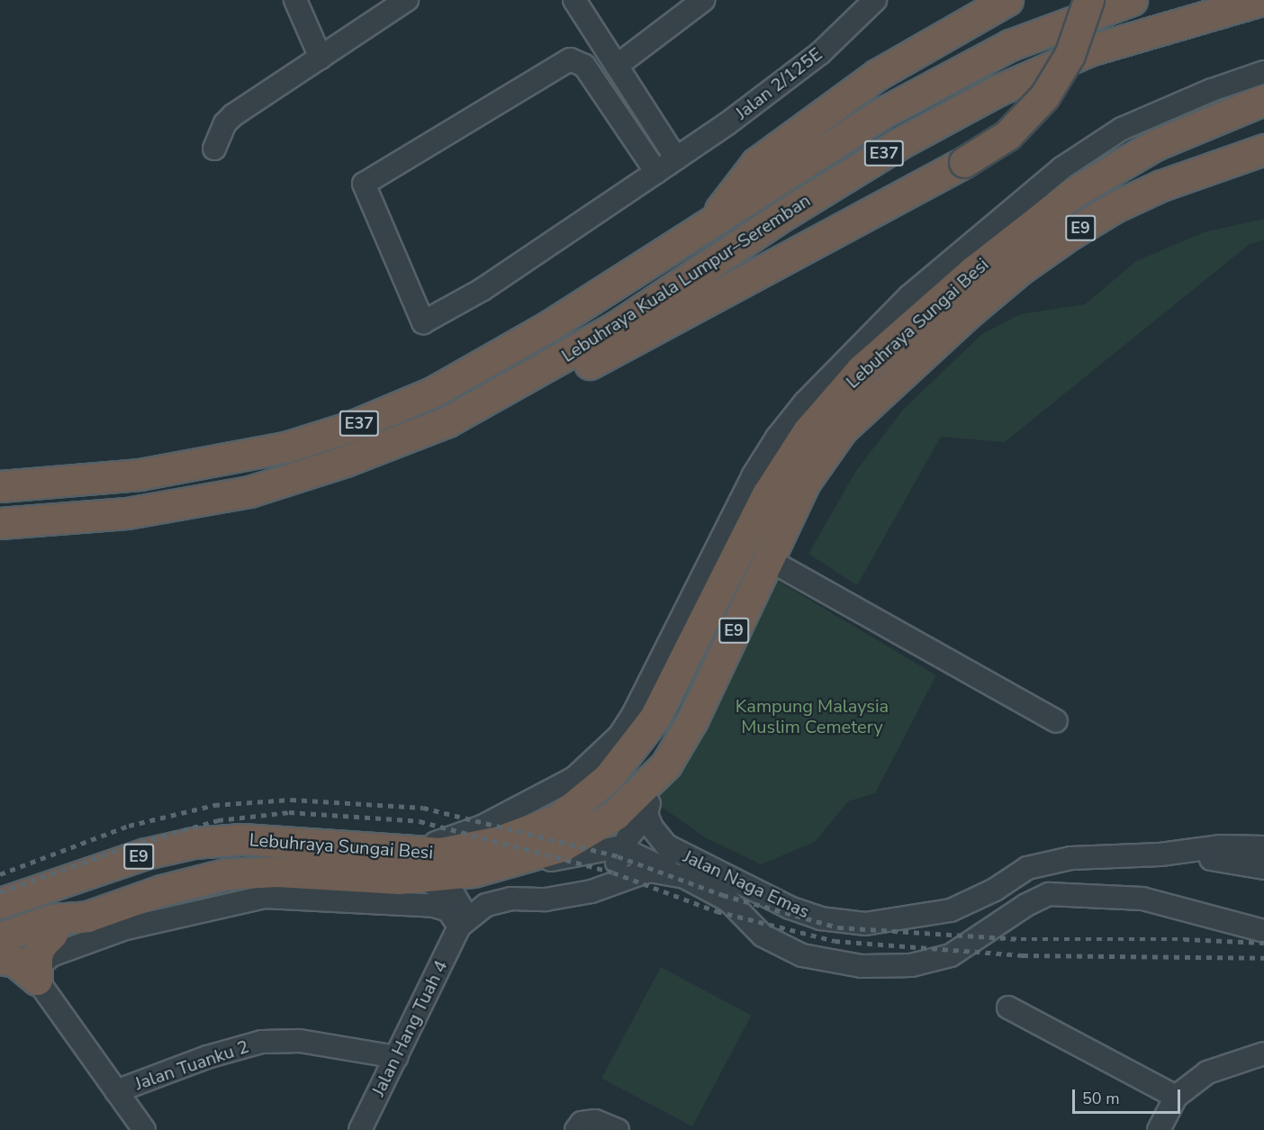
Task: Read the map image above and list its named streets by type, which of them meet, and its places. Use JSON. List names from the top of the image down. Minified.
{"streets":{"highway":["E37","E9","Lebuhraya Kuala Lumpur–Seremban","Lebuhraya Sungai Besi"],"street":["Jalan 2/125E","Jalan Naga Emas","Jalan Hang Tuah 4","Jalan Tuanku 2"]},"crossings":[["Jalan Naga Emas","Jalan Hang Tuah 4"],["Jalan Hang Tuah 4","Jalan Tuanku 2"]],"parks":["Kampung Malaysia Muslim Cemetery"],"scale_bar":"50 m"}
